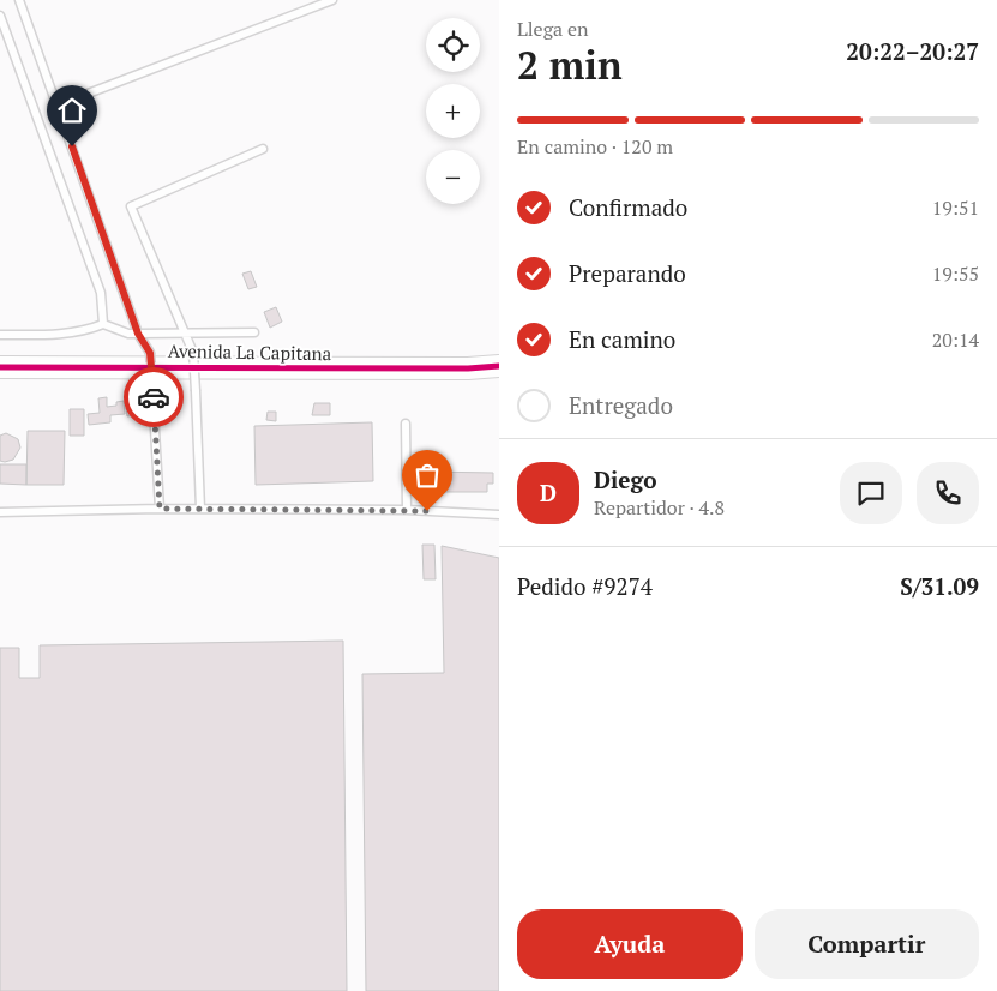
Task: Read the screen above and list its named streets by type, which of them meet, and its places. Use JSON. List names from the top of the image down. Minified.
{"streets":{"street":["Avenida La Capitana"]},"page":{"heading":["2 min","Llega en","20:22–20:27"],"panel":["Diego","Repartidor · 4.8","Pedido #9274","S/31.09"],"map_buttons":["+","−"],"bar":"En camino · 120 m","list":[["Confirmado","19:51"],["Preparando","19:55"],["En camino","20:14"],"Entregado"],"round":"D","buttons":["Ayuda","Compartir"]}}
